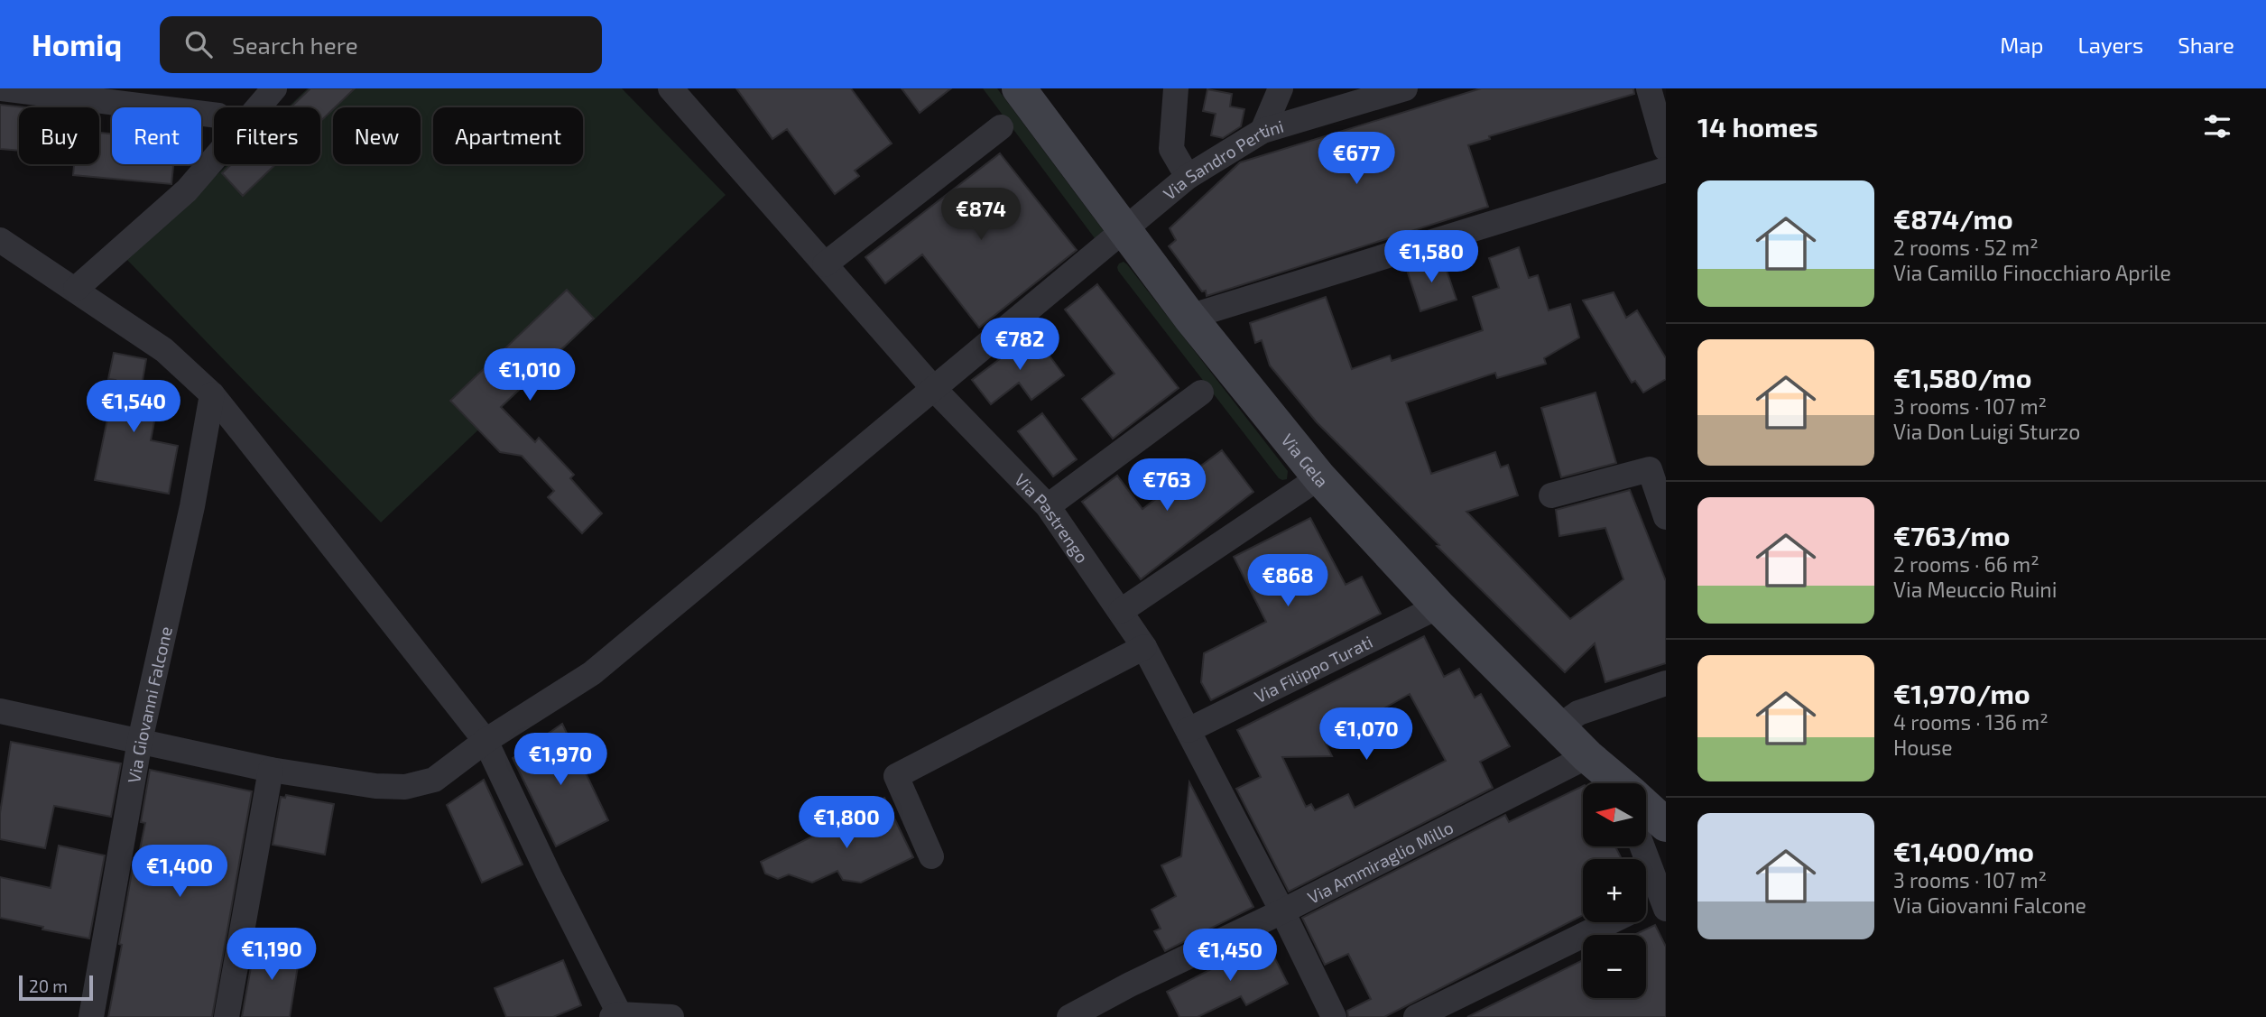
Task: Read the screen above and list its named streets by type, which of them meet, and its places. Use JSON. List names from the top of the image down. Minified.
{"streets":{"main road":["Via Gela"],"street":["Via Sandro Pertini","Via Pastrengo","Via Filippo Turati","Via Giovanni Falcone","Via Ammiraglio Millo"]},"crossings":[["Via Sandro Pertini","Via Gela"],["Via Sandro Pertini","Via Pastrengo"],["Via Sandro Pertini","Via Giovanni Falcone"],["Via Gela","Via Filippo Turati"],["Via Gela","Via Ammiraglio Millo"],["Via Pastrengo","Via Filippo Turati"],["Via Pastrengo","Via Ammiraglio Millo"]],"scale_bar":"20 m","north":"left","page":{"header":"Homiq","search":"Search here","nav":["Map","Layers","Share"],"heading":"14 homes","chip":["Buy","Rent","Filters","New","Apartment"],"price":["€677","€874","€1,580","€782","€1,010","€1,540","€763","€868","€1,070","€1,970","€1,800","€1,400","€1,190","€1,450"],"list":[{"name":"€874/mo","note":"2 rooms · 52 m² · Via Camillo Finocchiaro Aprile"},{"name":"€1,580/mo","note":"3 rooms · 107 m² · Via Don Luigi Sturzo"},{"name":"€763/mo","note":"2 rooms · 66 m² · Via Meuccio Ruini"},{"name":"€1,970/mo","note":"4 rooms · 136 m² · House"},{"name":"€1,400/mo","note":"3 rooms · 107 m² · Via Giovanni Falcone"}],"map_buttons":["+","−"],"scale":"20 m"}}
